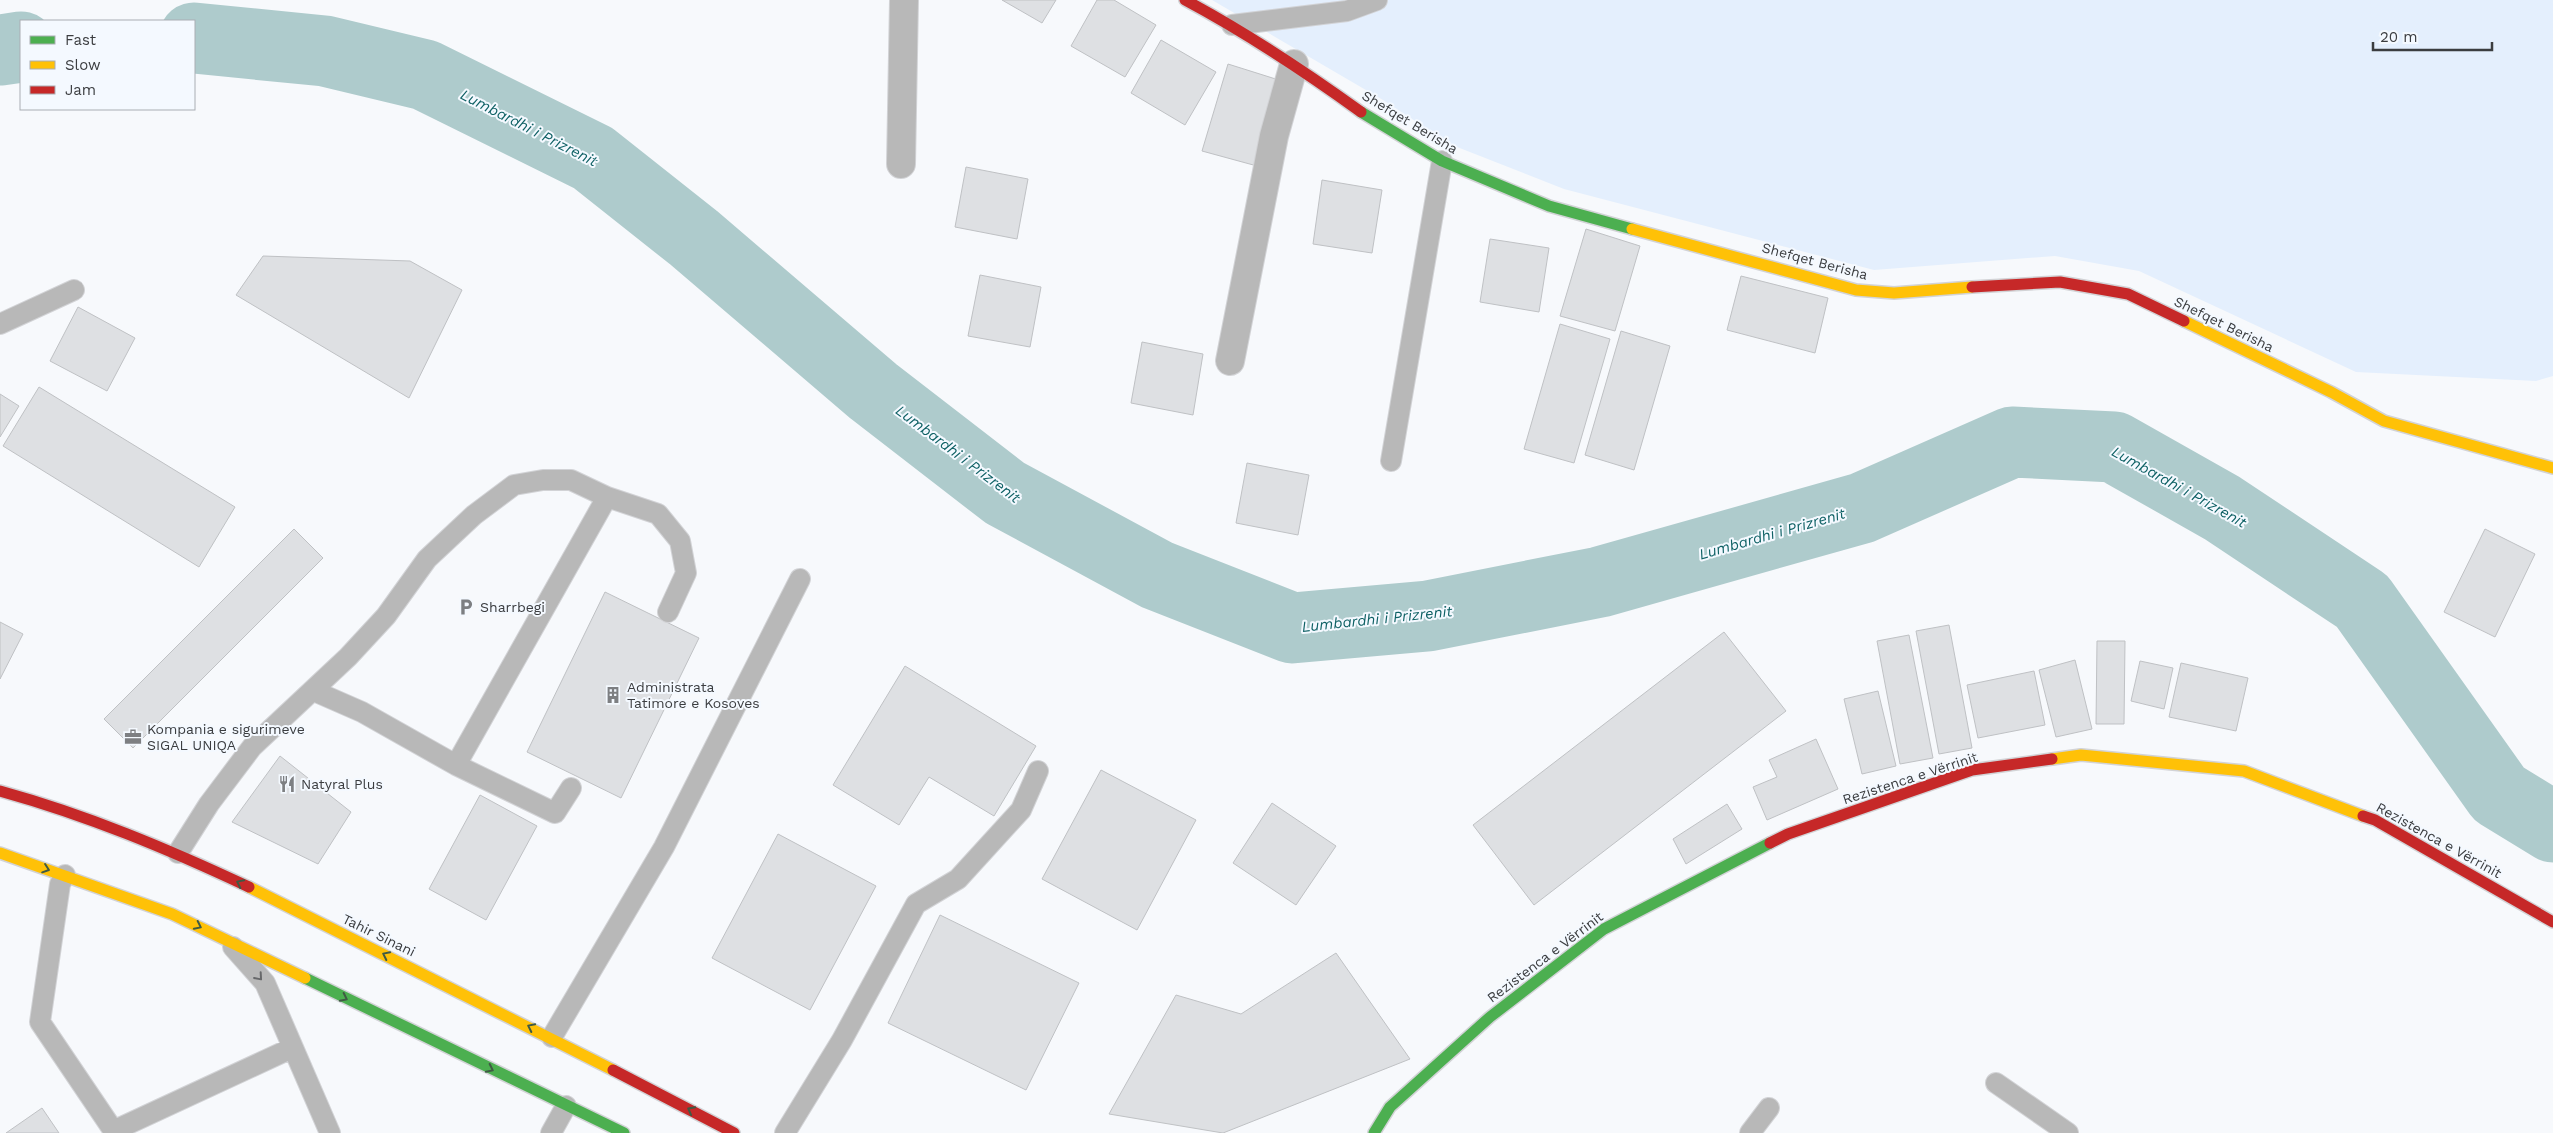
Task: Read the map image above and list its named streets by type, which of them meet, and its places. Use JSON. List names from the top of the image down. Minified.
{"streets":{"street":["Shefqet Berisha","Rezistenca e Vërrinit","Tahir Sinani"]},"water":["Lumbardhi i Prizrenit"],"places":{"parking":["Sharrbegi"],"building":["Administrata Tatimore e Kosoves"],"office":["Kompania e sigurimeve SIGAL UNIQA"],"restaurant":["Natyral Plus"]},"legend":["Fast","Slow","Jam"],"scale_bar":"20 m"}
